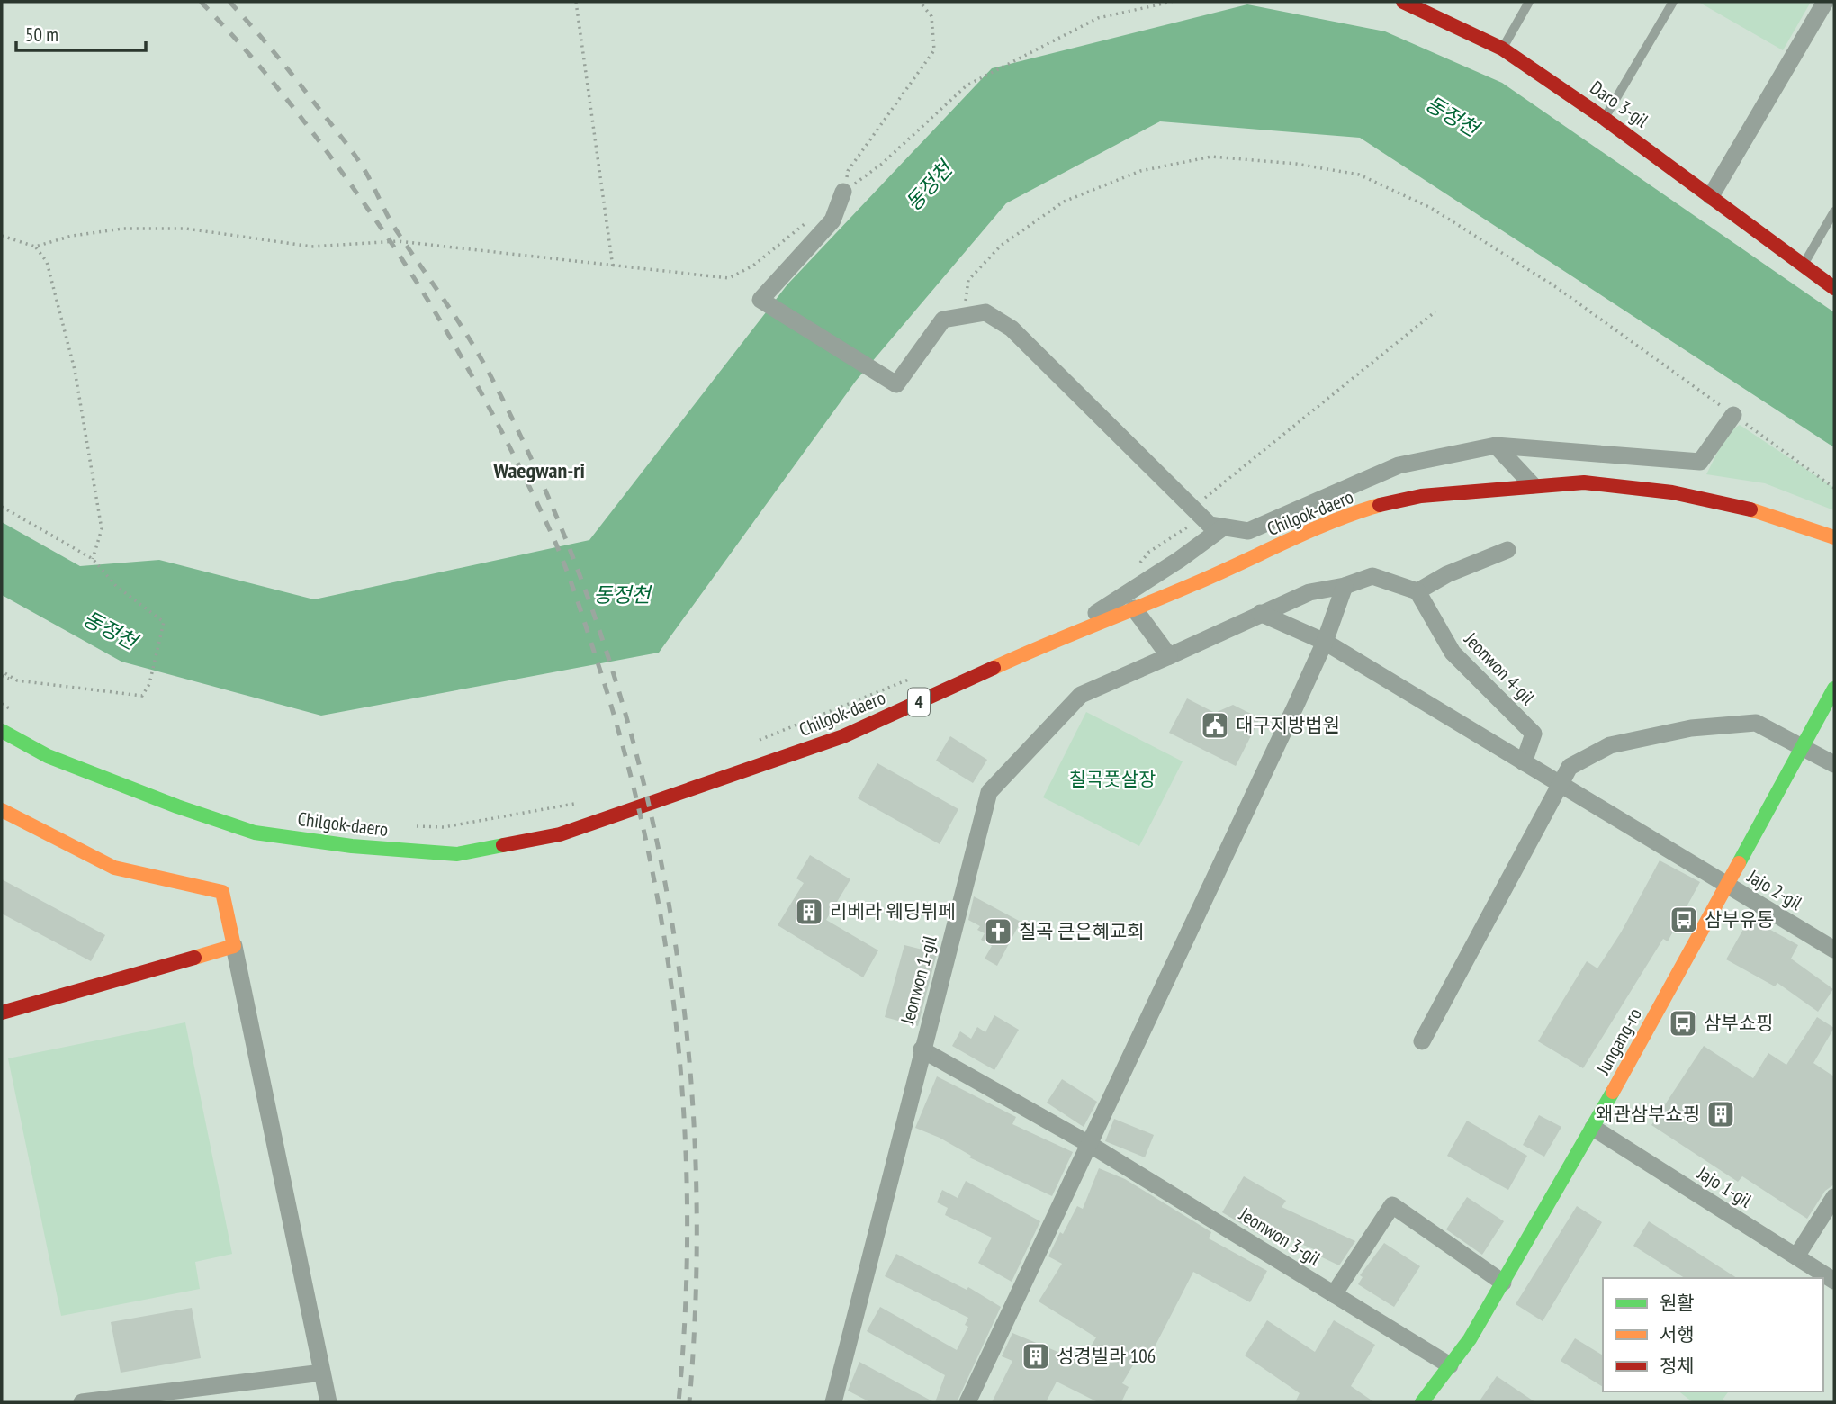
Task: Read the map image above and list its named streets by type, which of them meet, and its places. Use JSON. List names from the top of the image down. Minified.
{"streets":{"main road":["Daro 3-gil","Chilgok-daero","4","Jungang-ro"],"street":["Jeonwon 4-gil","Jajo 2-gil","Jeonwon 1-gil","Jajo 1-gil","Jeonwon 3-gil"]},"crossings":[["Jeonwon 4-gil","Jeonwon 1-gil"],["Jajo 2-gil","Jungang-ro"],["Jeonwon 1-gil","Jeonwon 3-gil"],["Jungang-ro","Jajo 1-gil"],["Jungang-ro","Jeonwon 3-gil"]],"districts":["Waegwan-ri"],"water":["동정천"],"parks":["칠곡풋살장"],"places":{"public building":["대구지방법원"],"building":["리베라 웨딩뷔페","왜관삼부쇼핑","성경빌라 106"],"bus stop":["삼부유통","삼부쇼핑"],"church":["칠곡 큰은혜교회"]},"legend":["원활","서행","정체"],"scale_bar":"50 m"}
